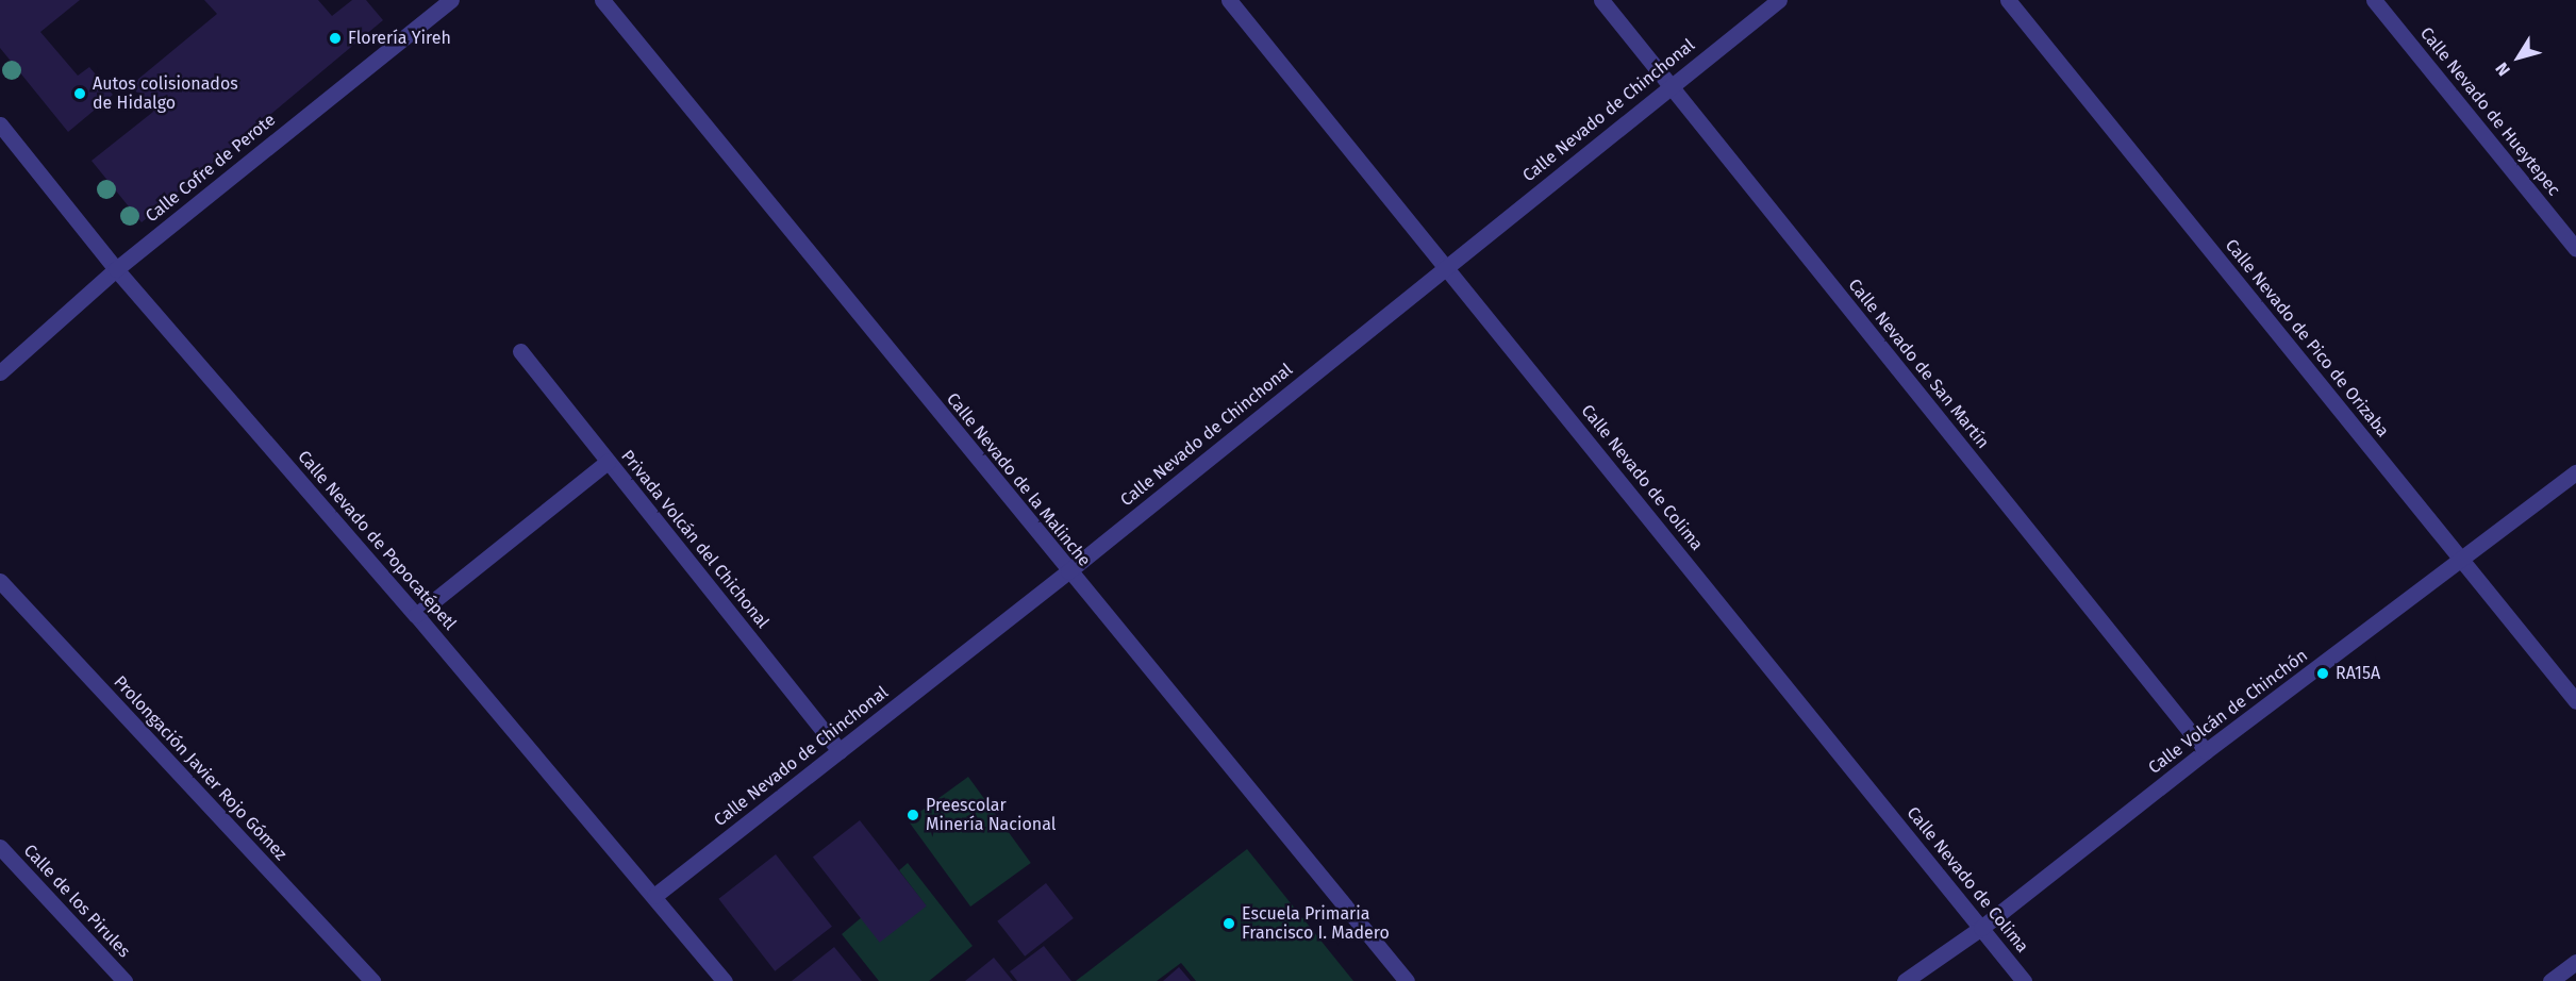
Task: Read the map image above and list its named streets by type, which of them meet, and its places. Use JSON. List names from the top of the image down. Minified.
{"streets":{"street":["Calle Nevado de Chinchonal","Calle Nevado de Hueytepec","Calle Cofre de Perote","Calle Nevado de Pico de Orizaba","Calle Nevado de San Martín","Calle Nevado de Colima","Calle Nevado de la Malinche","Privada Volcán del Chichonal","Calle Nevado de Popocatépetl","Calle Volcán de Chinchón","Prolongación Javier Rojo Gómez","Calle de los Pirules"]},"crossings":[["Calle Nevado de Chinchonal","Calle Nevado de San Martín"],["Calle Nevado de Chinchonal","Calle Nevado de Colima"],["Calle Nevado de Chinchonal","Calle Nevado de la Malinche"],["Calle Nevado de Chinchonal","Privada Volcán del Chichonal"],["Calle Nevado de Chinchonal","Calle Nevado de Popocatépetl"],["Calle Cofre de Perote","Calle Nevado de Popocatépetl"],["Calle Nevado de Pico de Orizaba","Calle Volcán de Chinchón"],["Calle Nevado de San Martín","Calle Volcán de Chinchón"],["Calle Nevado de Colima","Calle Volcán de Chinchón"]],"places":["Florería Yireh","Autos colisionados de Hidalgo","RA15A","Preescolar Minería Nacional","Escuela Primaria Francisco I. Madero"],"north":"bottom left"}
